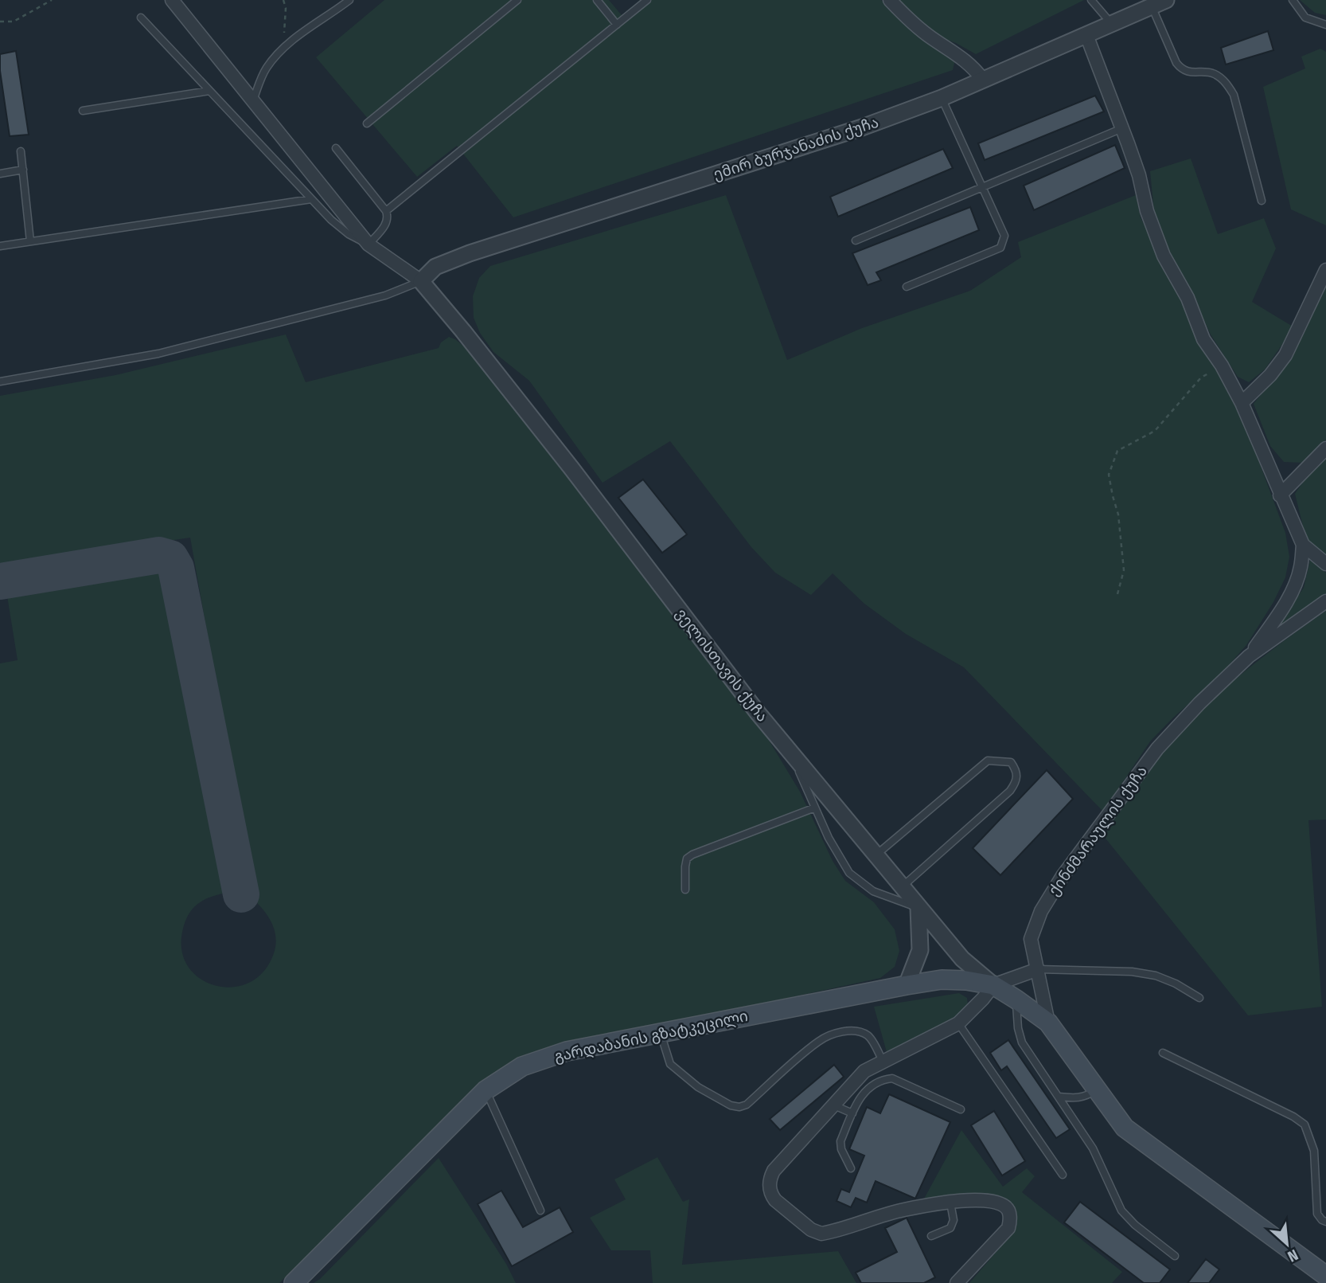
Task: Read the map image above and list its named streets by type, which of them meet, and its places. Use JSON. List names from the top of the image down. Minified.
{"streets":{"main road":["ველისთავის ქუჩა","ქინძმარაულის ქუჩა","გარდაბანის გზატკეცილი"],"street":["ემირ ბურჯანაძის ქუჩა"]},"crossings":[["ემირ ბურჯანაძის ქუჩა","ველისთავის ქუჩა"],["ველისთავის ქუჩა","ქინძმარაულის ქუჩა"],["ველისთავის ქუჩა","გარდაბანის გზატკეცილი"]],"north":"bottom right"}
